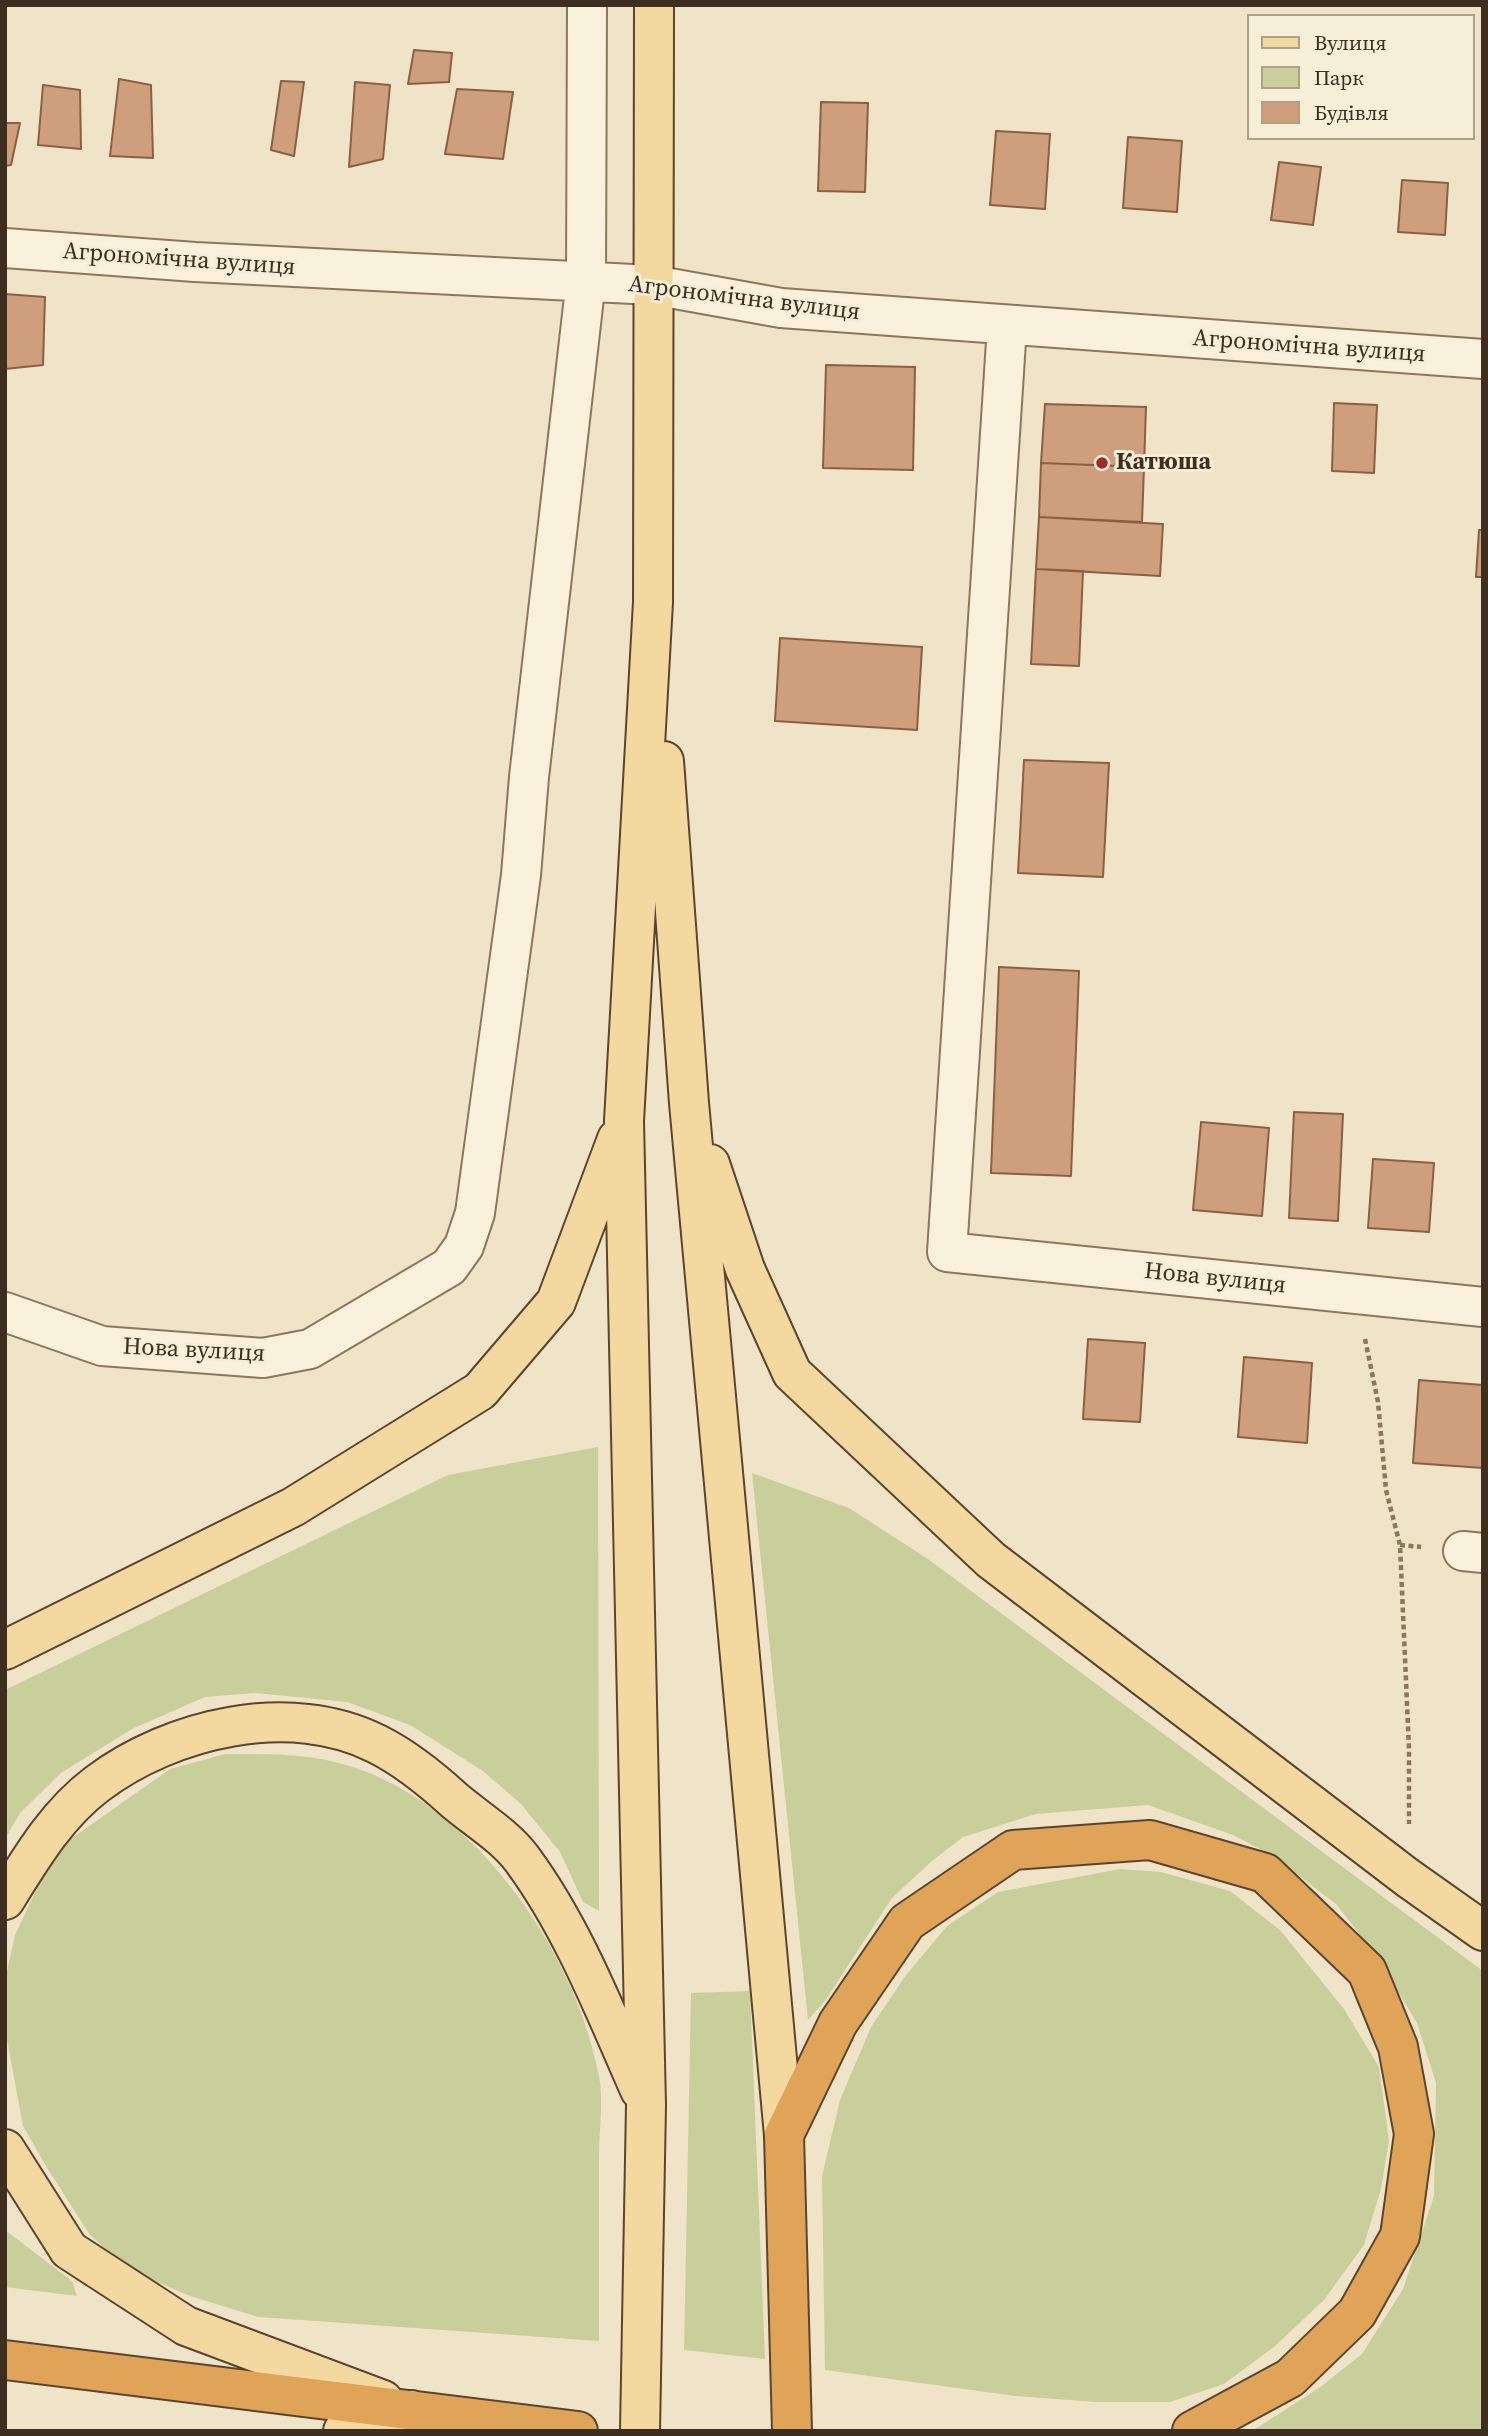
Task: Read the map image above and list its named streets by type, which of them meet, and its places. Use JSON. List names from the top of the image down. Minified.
{"streets":{"street":["Агрономічна вулиця","Нова вулиця"]},"crossings":[["Агрономічна вулиця","Нова вулиця"]],"places":["Катюша"],"legend":["Вулиця","Парк","Будівля"]}
